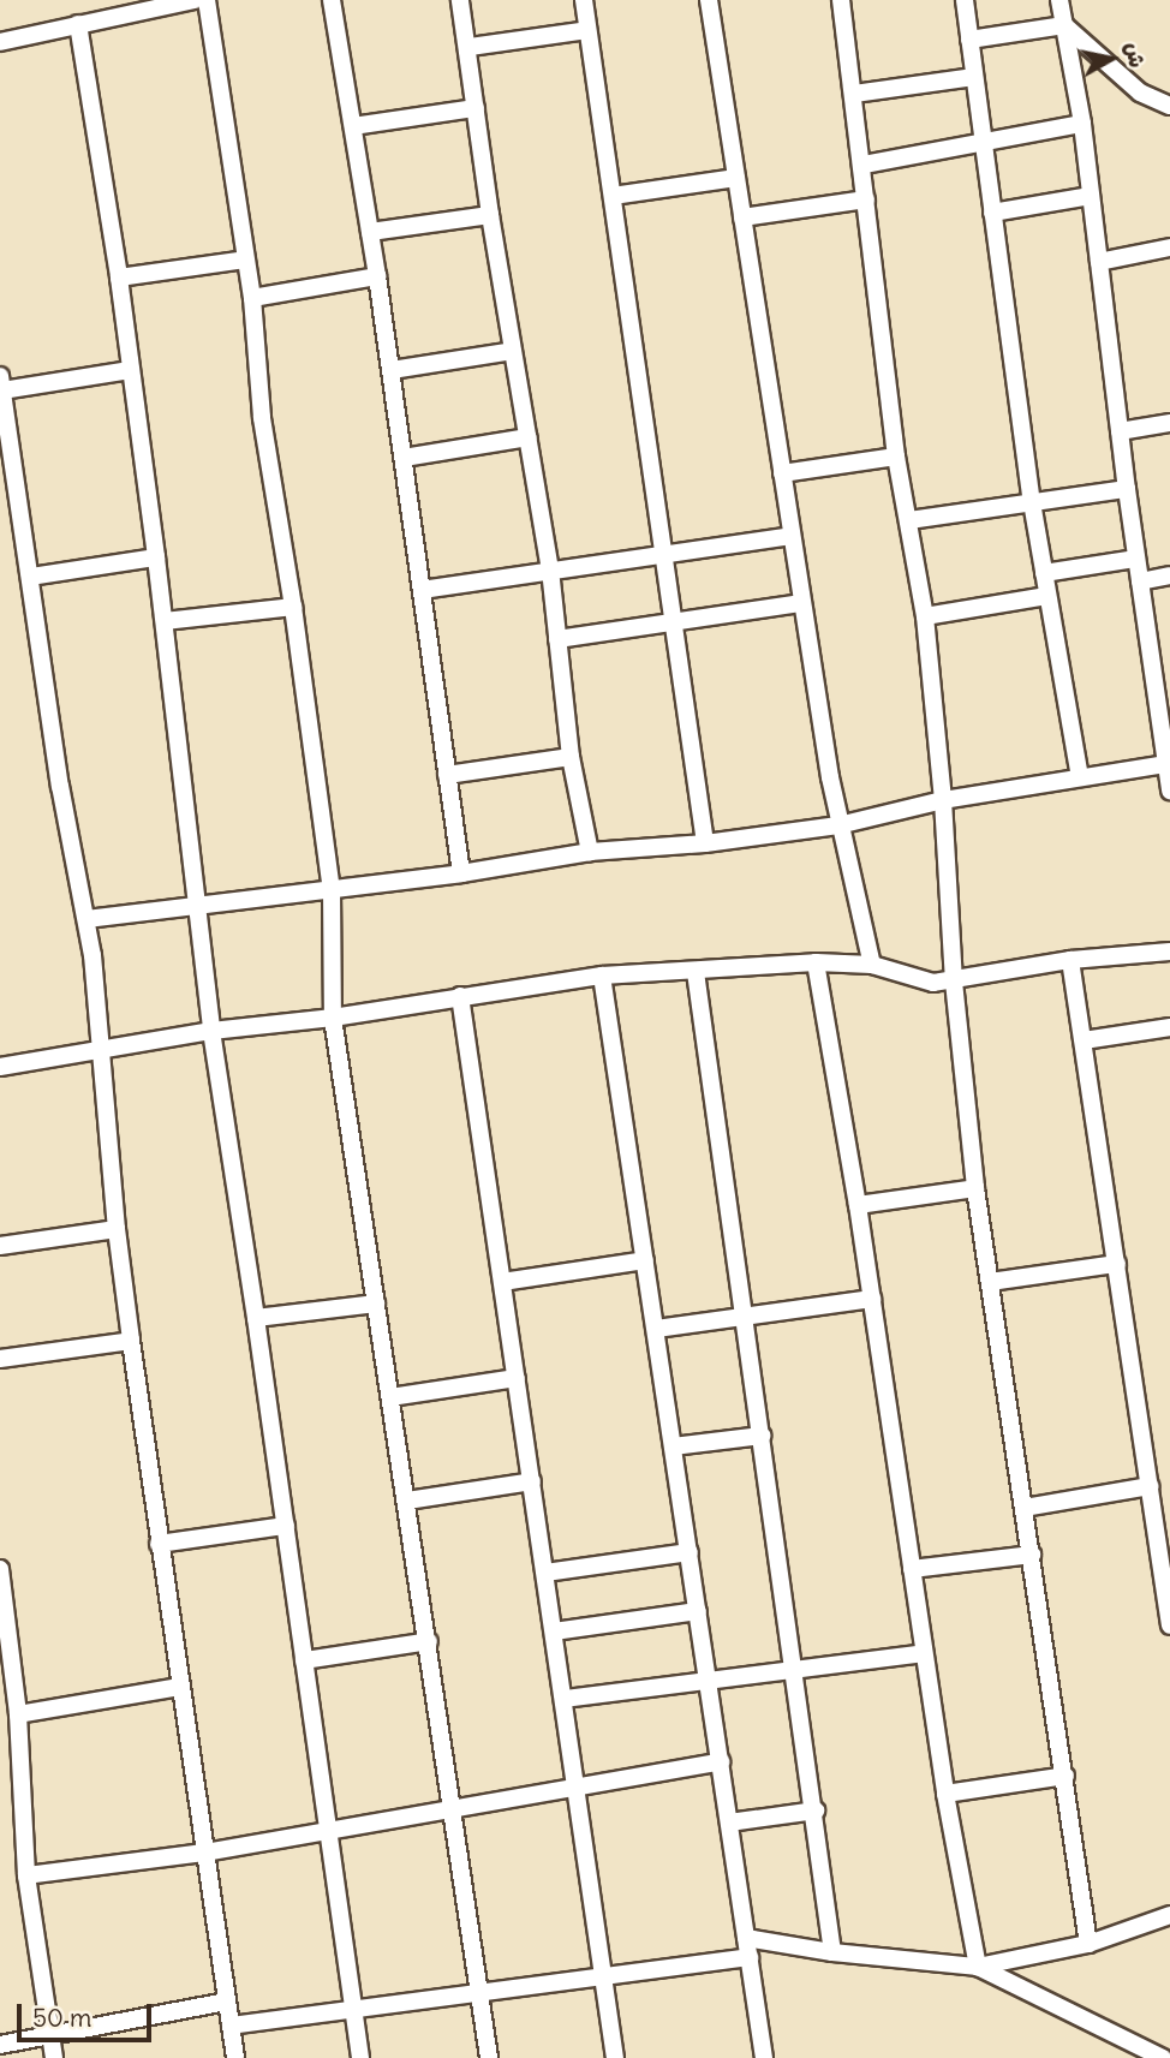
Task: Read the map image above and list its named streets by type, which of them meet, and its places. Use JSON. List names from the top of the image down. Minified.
{"scale_bar":"50 m","north":"right"}
